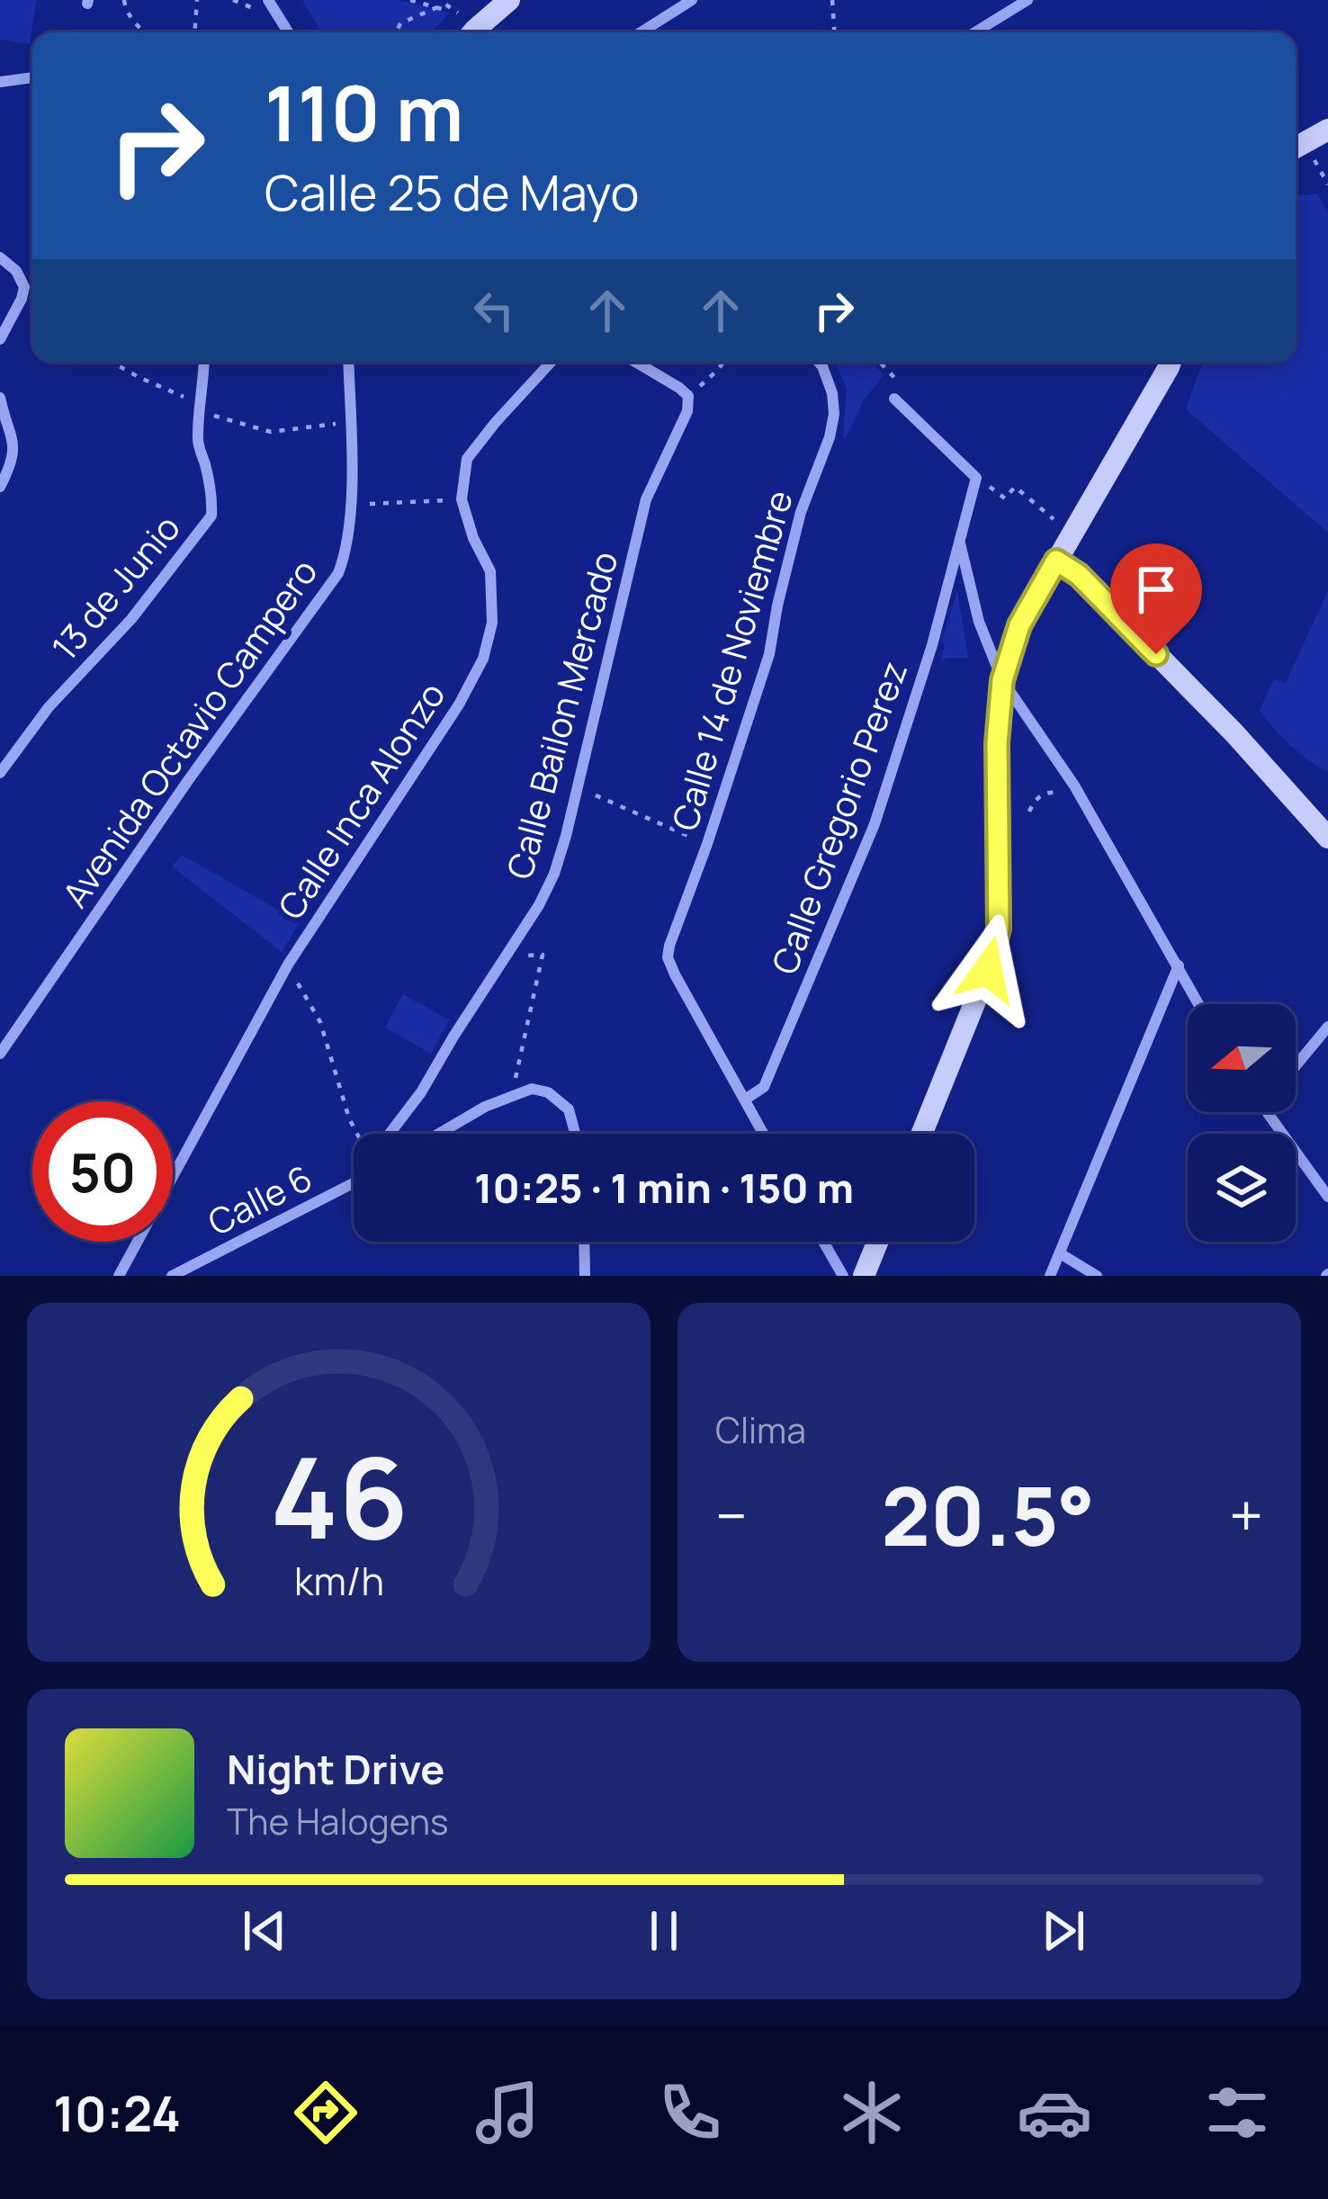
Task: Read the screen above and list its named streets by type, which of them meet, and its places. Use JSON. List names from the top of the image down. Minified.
{"streets":{"street":["13 de Junio","Calle 14 de Noviembre","Calle Bailon Mercado","Avenida Octavio Campero","Calle Inca Alonzo","Calle Gregorio Perez","Calle 6"]},"crossings":[["Calle 14 de Noviembre","Calle Gregorio Perez"]],"north":"left","page":{"turn":["110 m","Calle 25 de Mayo"],"limit":"50","trip":"10:25 · 1 min · 150 m","tile":"Clima","heat":["−","20.5°","+"],"song":["Night Drive","The Halogens"],"tabs":"10:24","gauge":["46","km/h"]}}
